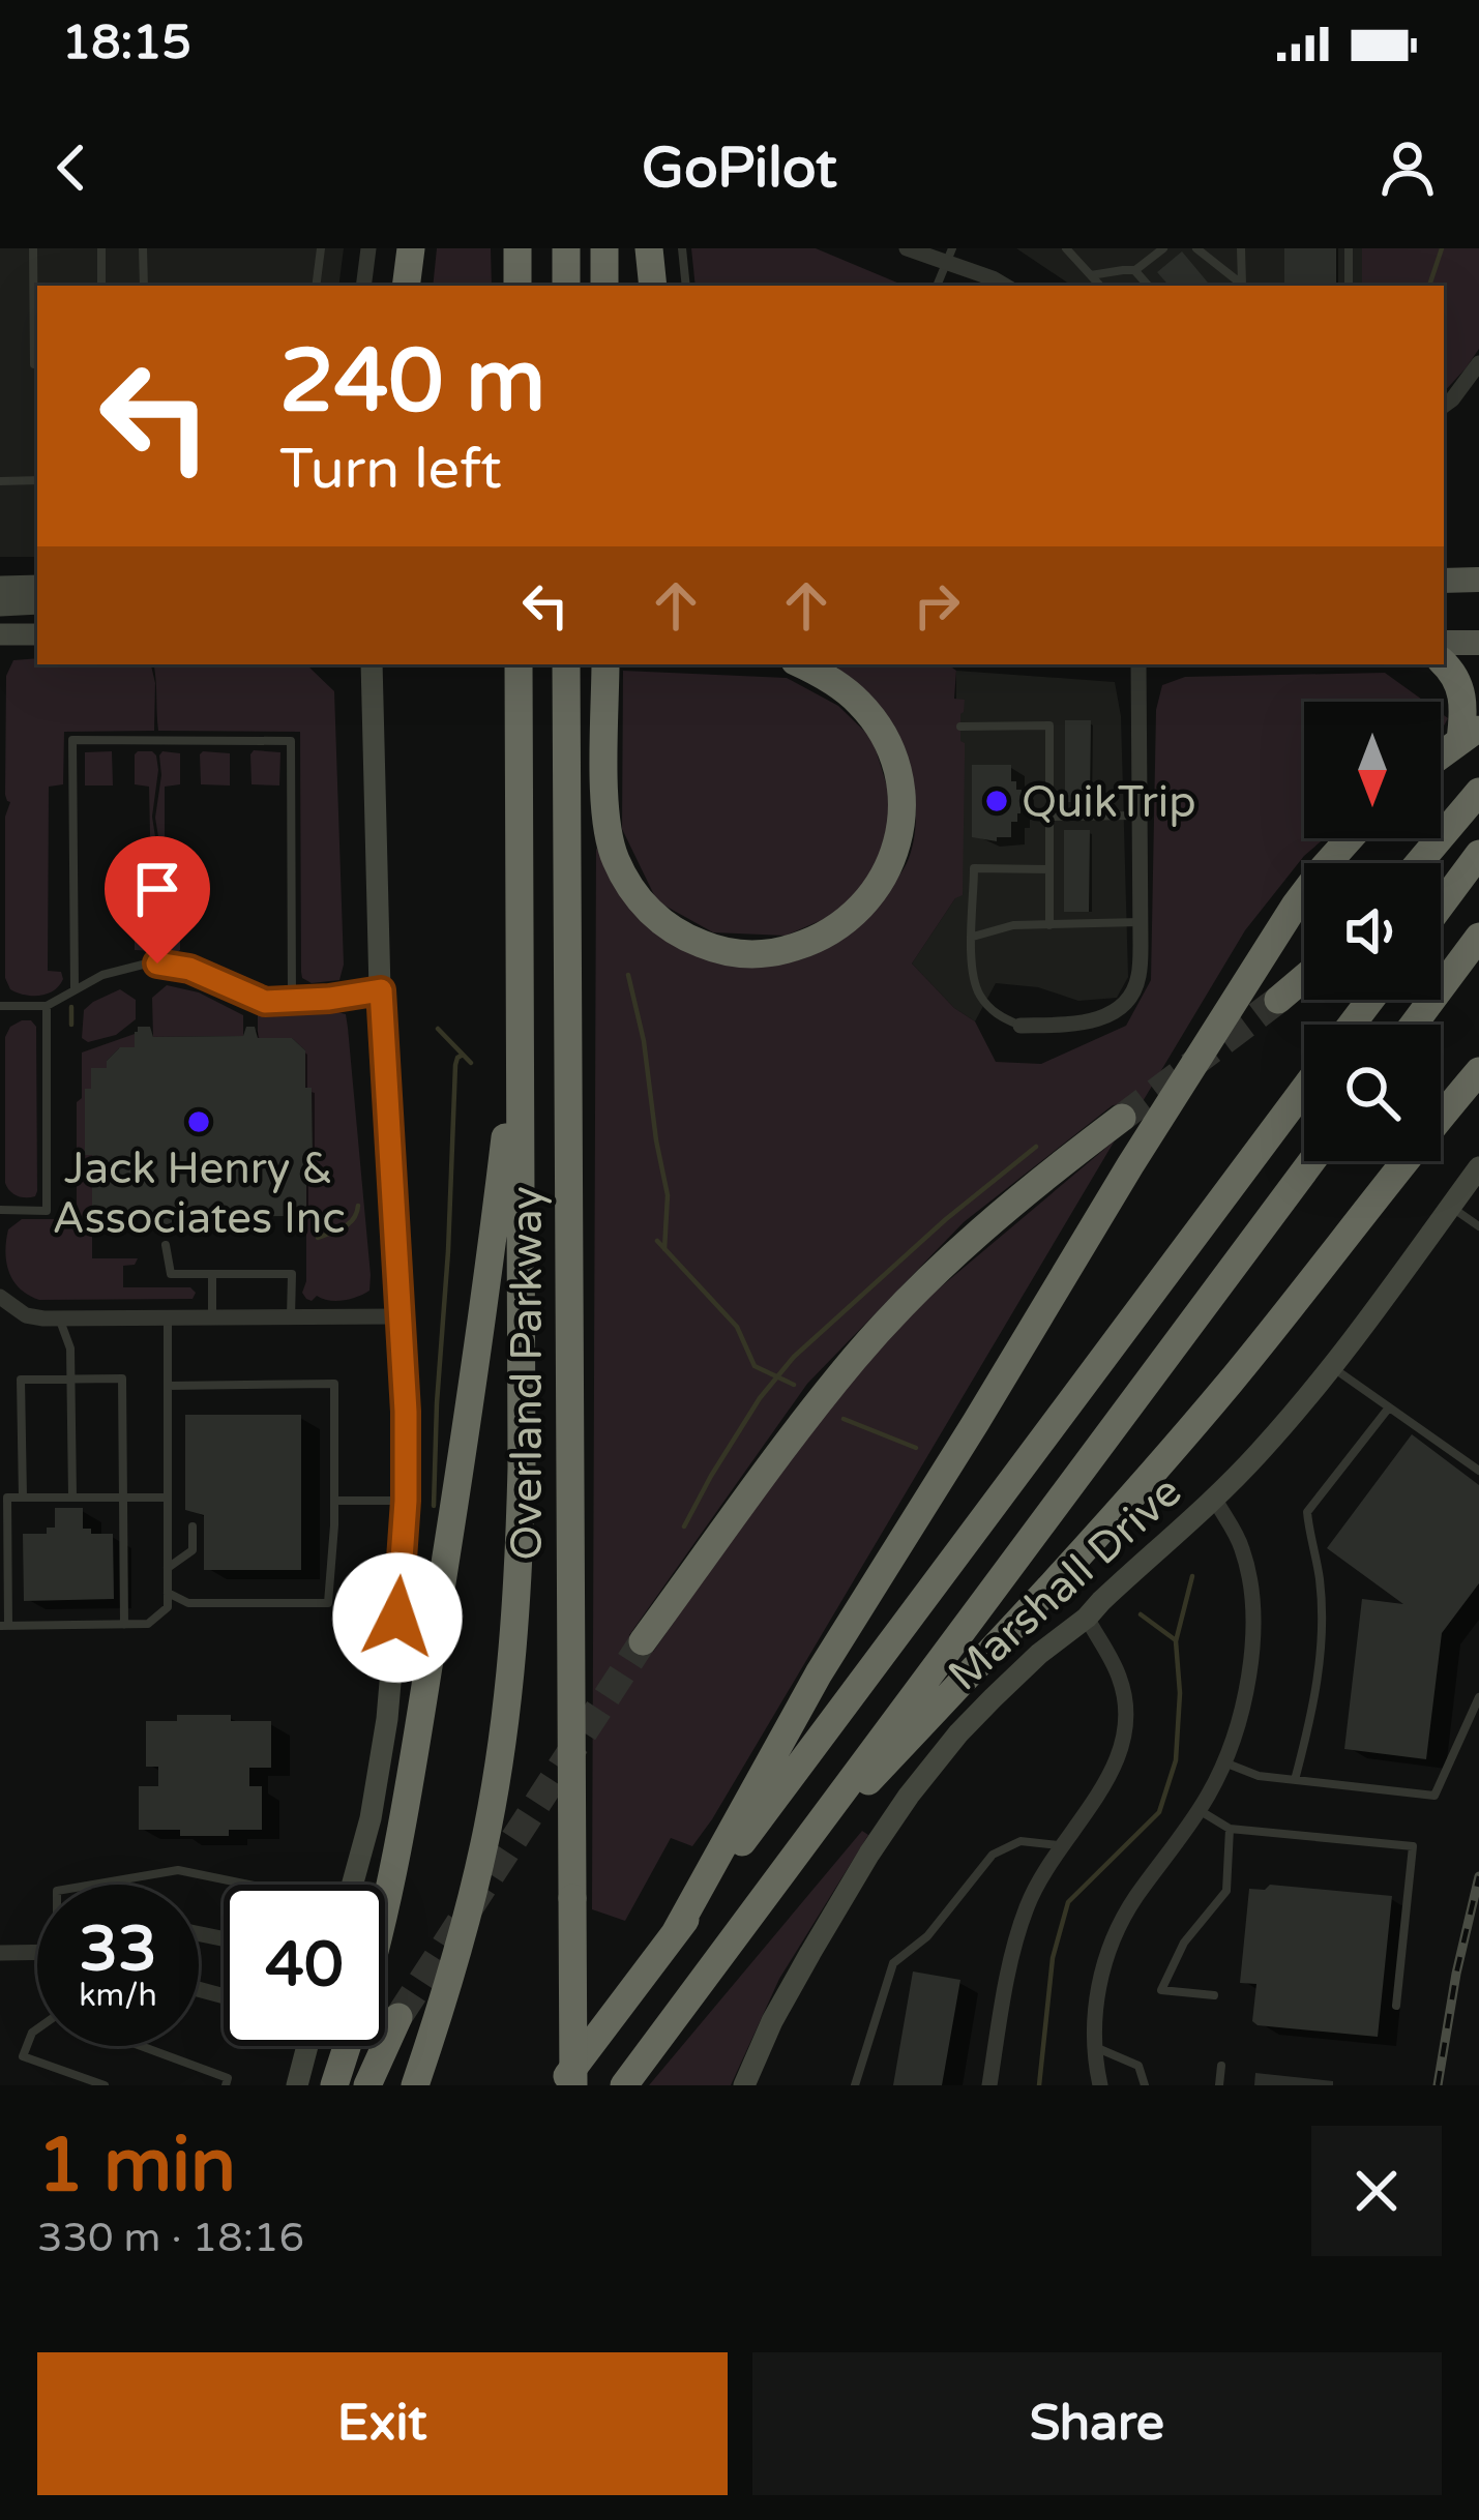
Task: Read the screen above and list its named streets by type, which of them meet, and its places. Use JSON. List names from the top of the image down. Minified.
{"streets":{"highway":["Overland Parkway"],"street":["Marshall Drive"]},"places":["QuikTrip","Jack Henry & Associates Inc"],"north":"bottom","page":{"status":"18:15","header":"GoPilot","turn":["240 m","Turn left"],"speed":"33 km/h","limit":"40","heading":["1 min","330 m · 18:16"],"buttons":["Exit","Share"]}}
